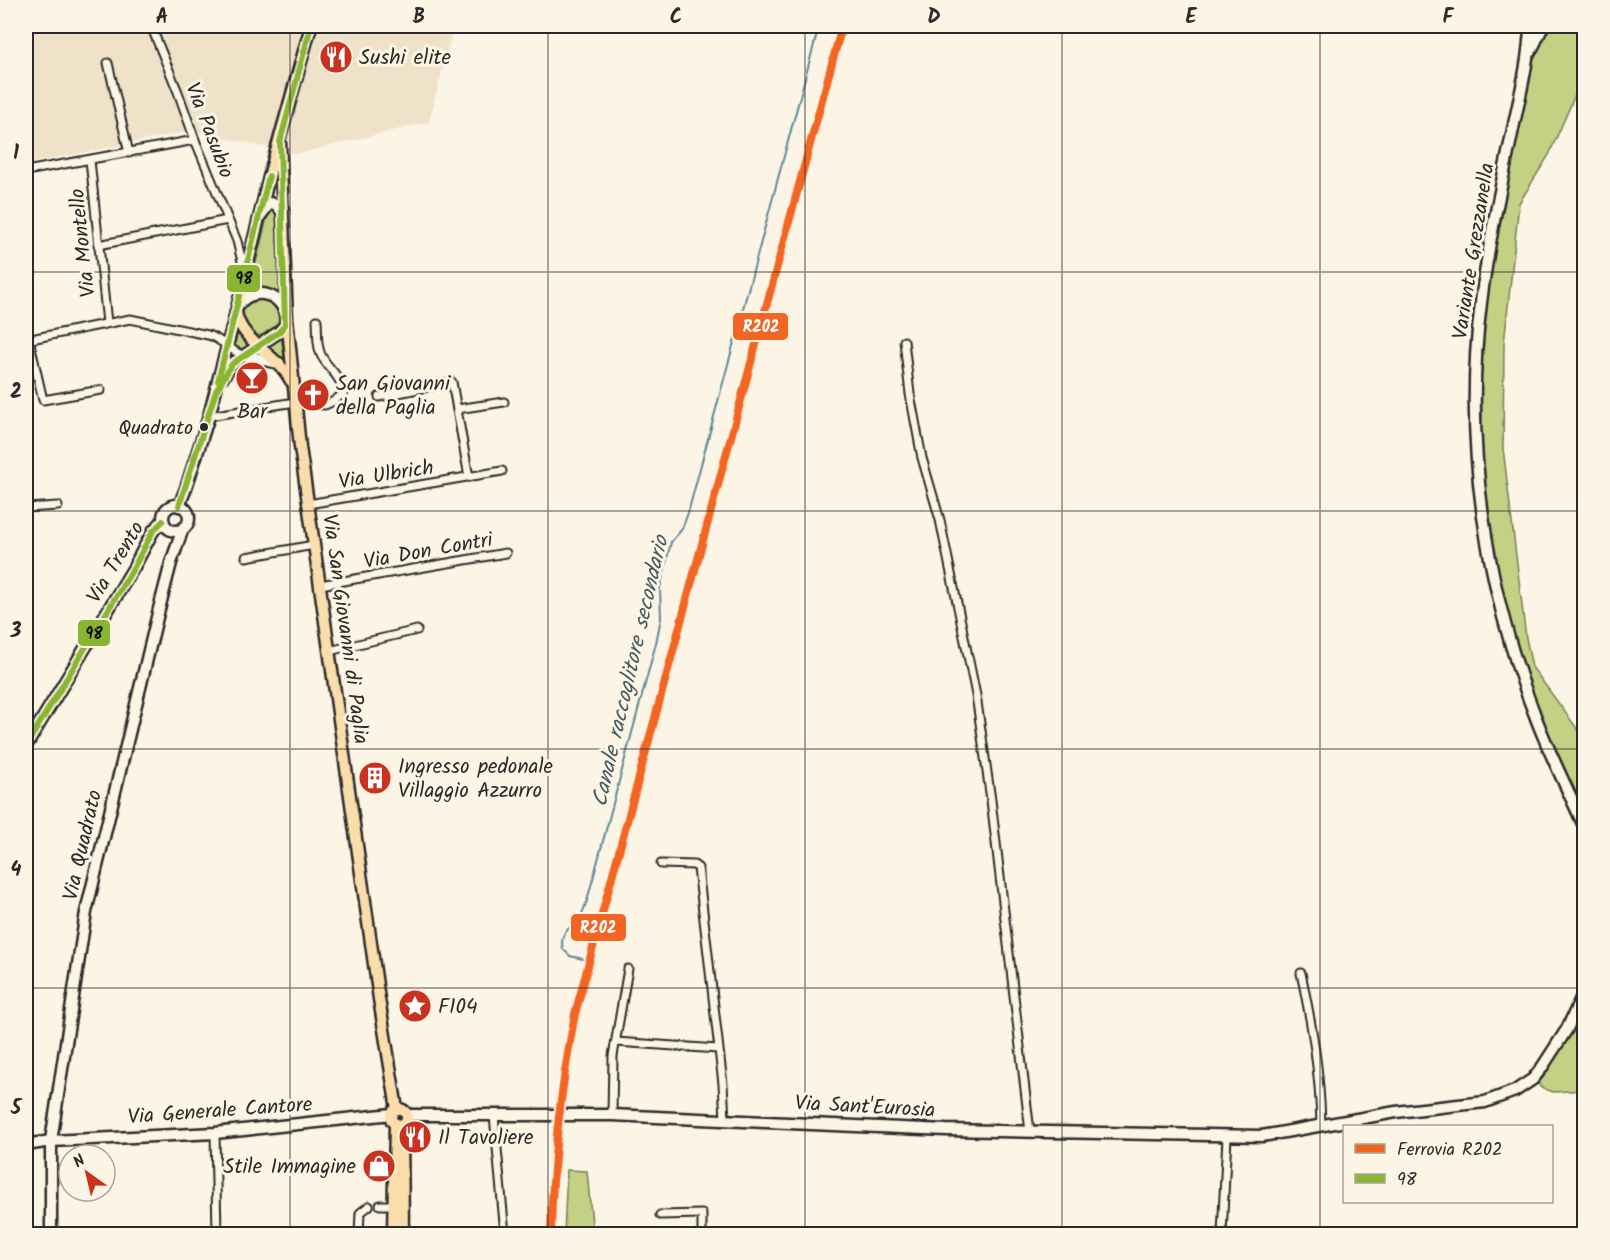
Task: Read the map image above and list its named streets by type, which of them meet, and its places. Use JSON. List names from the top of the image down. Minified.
{"streets":{"main road":["Via San Giovanni di Paglia"],"street":["Via Pasubio","Via Montello","Variante Grezzanella","Via Ulbrich","Via Don Contri","Via Trento","Via Quadrato","Via Sant'Eurosia","Via Generale Cantore"]},"crossings":[["Via Ulbrich","Via San Giovanni di Paglia"],["Via Don Contri","Via San Giovanni di Paglia"],["Via Trento","Via Quadrato"],["Via San Giovanni di Paglia","Via Sant'Eurosia"],["Via San Giovanni di Paglia","Via Generale Cantore"],["Via Quadrato","Via Generale Cantore"],["Via Sant'Eurosia","Via Generale Cantore"]],"water":["Canale raccoglitore secondario"],"places":{"restaurant":["Sushi elite","Il Tavoliere"],"bar":["Bar"],"church":["San Giovanni della Paglia"],"other":["Quadrato"],"building":["Ingresso pedonale Villaggio Azzurro"],"place":["F104"],"shop":["Stile Immagine"]},"lines":["rail line R202","transit line 98"],"legend":["Ferrovia R202","98"],"north":"top left","grid":{"columns":["A","B","C","D","E","F"],"rows":["1","2","3","4","5"]}}
